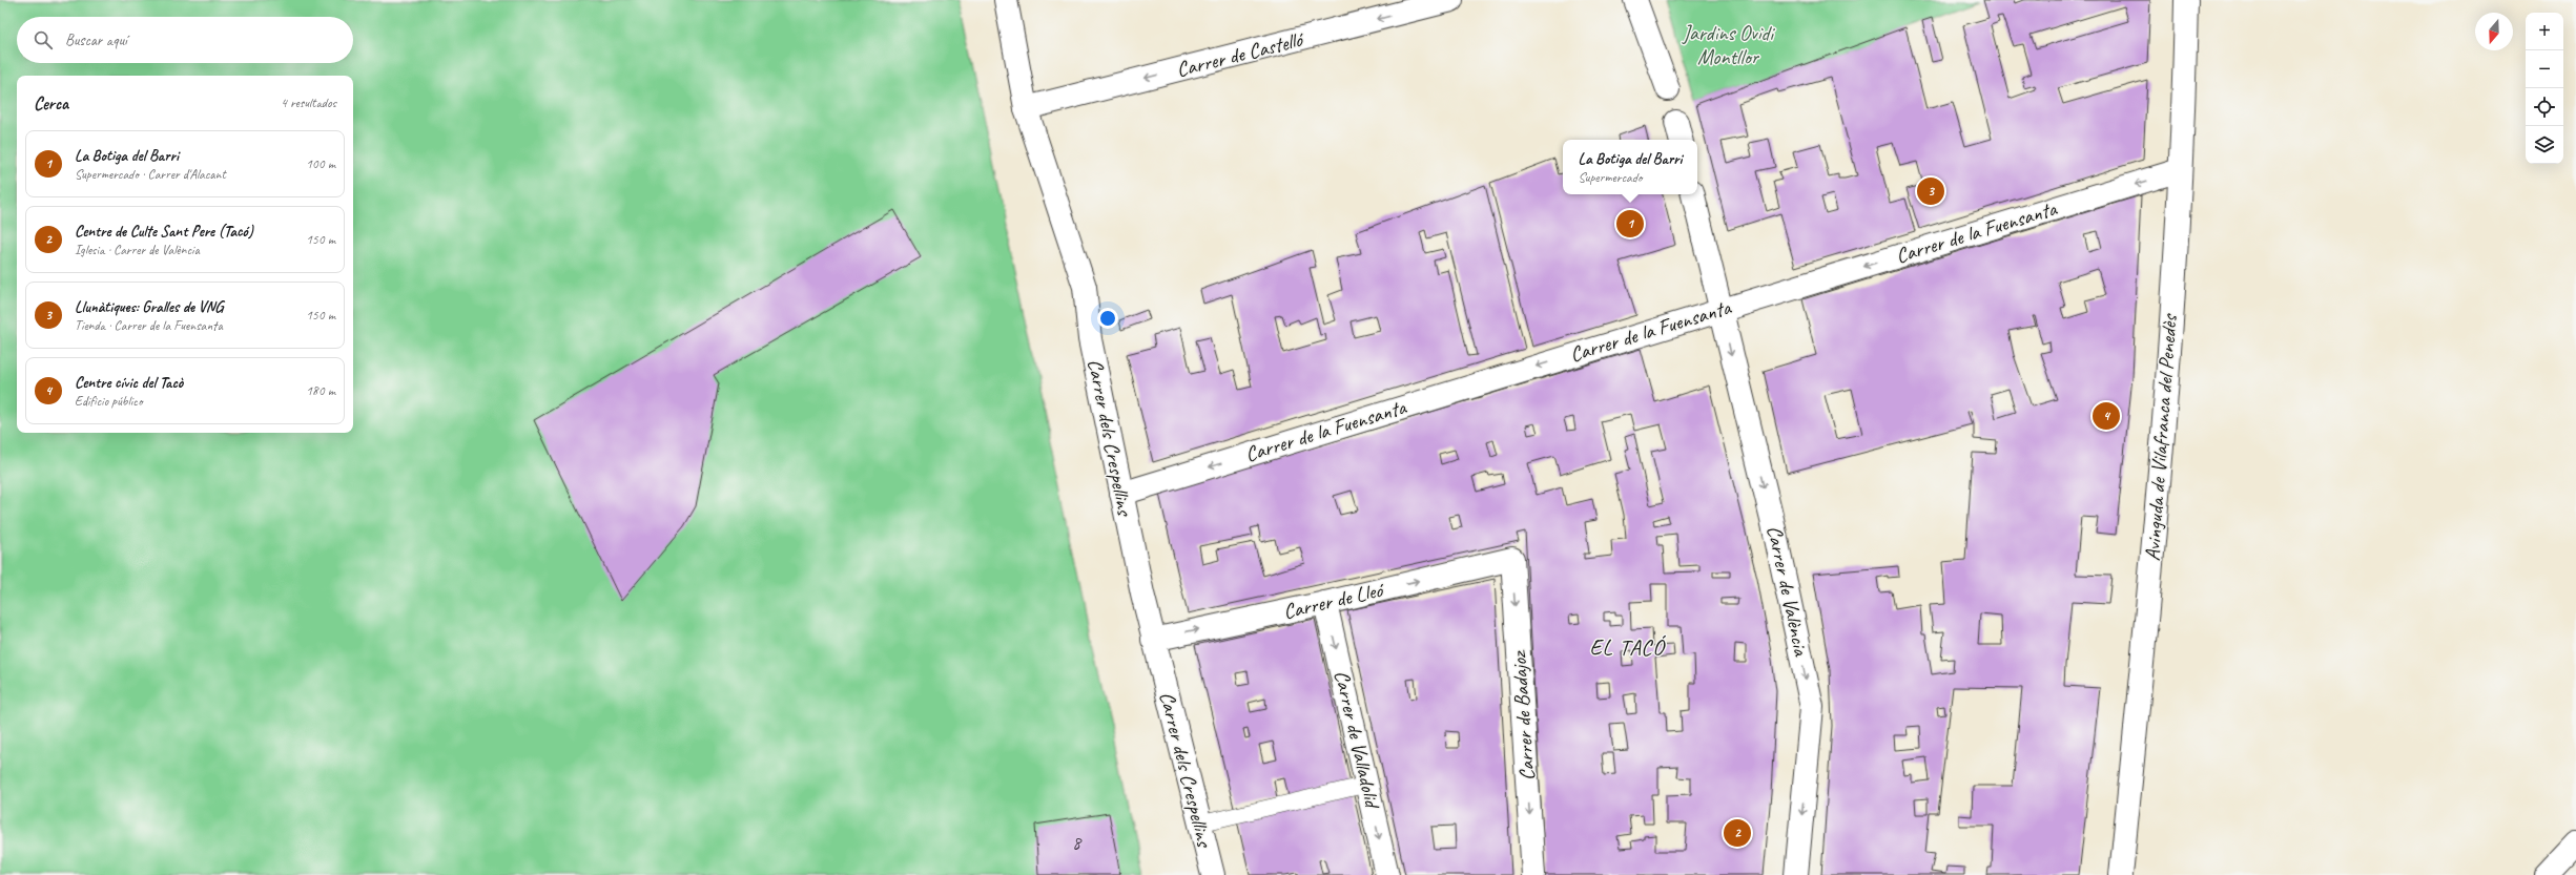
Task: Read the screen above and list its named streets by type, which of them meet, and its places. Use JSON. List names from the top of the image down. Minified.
{"streets":{"street":["Carrer de Castelló","Carrer de la Fuensanta","Carrer dels Crespellins","Avinguda de Vilafranca del Penedès","Carrer de València","Carrer de Lleó","Carrer de Badajoz","Carrer de Valladolid"]},"crossings":[["Carrer de Castelló","Carrer dels Crespellins"],["Carrer de la Fuensanta","Carrer dels Crespellins"],["Carrer de la Fuensanta","Avinguda de Vilafranca del Penedès"],["Carrer de la Fuensanta","Carrer de València"],["Carrer dels Crespellins","Carrer de Lleó"],["Carrer de Lleó","Carrer de Badajoz"],["Carrer de Lleó","Carrer de Valladolid"]],"one_way":["Carrer de Castelló","Carrer de la Fuensanta","Carrer de València","Carrer de Lleó","Carrer de Badajoz","Carrer de Valladolid"],"districts":["EL TACÓ"],"parks":["Jardins Ovidi Montllor"],"house_numbers":["8"],"north":"bottom","page":{"map_buttons":["+","−"],"search":"Buscar aquí","heading":["Cerca","4 resultados"],"list":[{"mark":"1","name":"La Botiga del Barri","note":"Supermercado · Carrer d'Alacant","value":"100 m"},{"mark":"2","name":"Centre de Culte Sant Pere (Tacó)","note":"Iglesia · Carrer de València","value":"150 m"},{"mark":"3","name":"Llunàtiques: Gralles de VNG","note":"Tienda · Carrer de la Fuensanta","value":"150 m"},{"mark":"4","name":"Centre cívic del Tacò","note":"Edificio público","value":"180 m"}],"popup":["La Botiga del Barri","Supermercado"],"pins":["3","1","4","2"]}}
